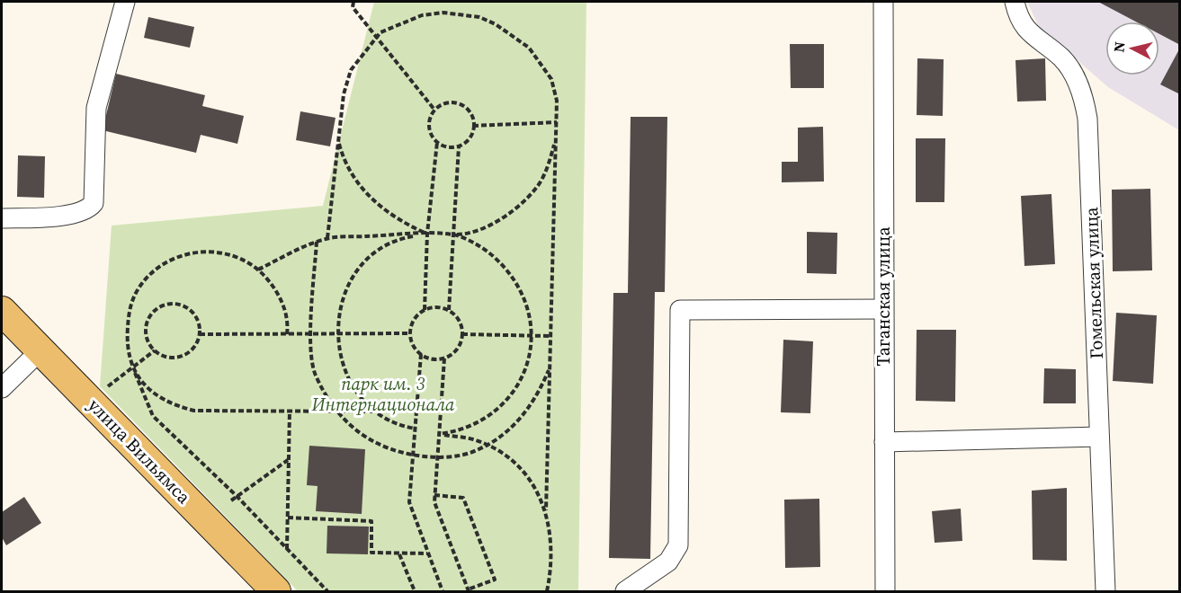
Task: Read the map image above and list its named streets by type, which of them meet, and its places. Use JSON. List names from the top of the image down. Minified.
{"streets":{"main road":["улица Вильямса"],"street":["Гомельская улица","Таганская улица"]},"parks":["парк им. 3 Интернационала"],"north":"left"}
